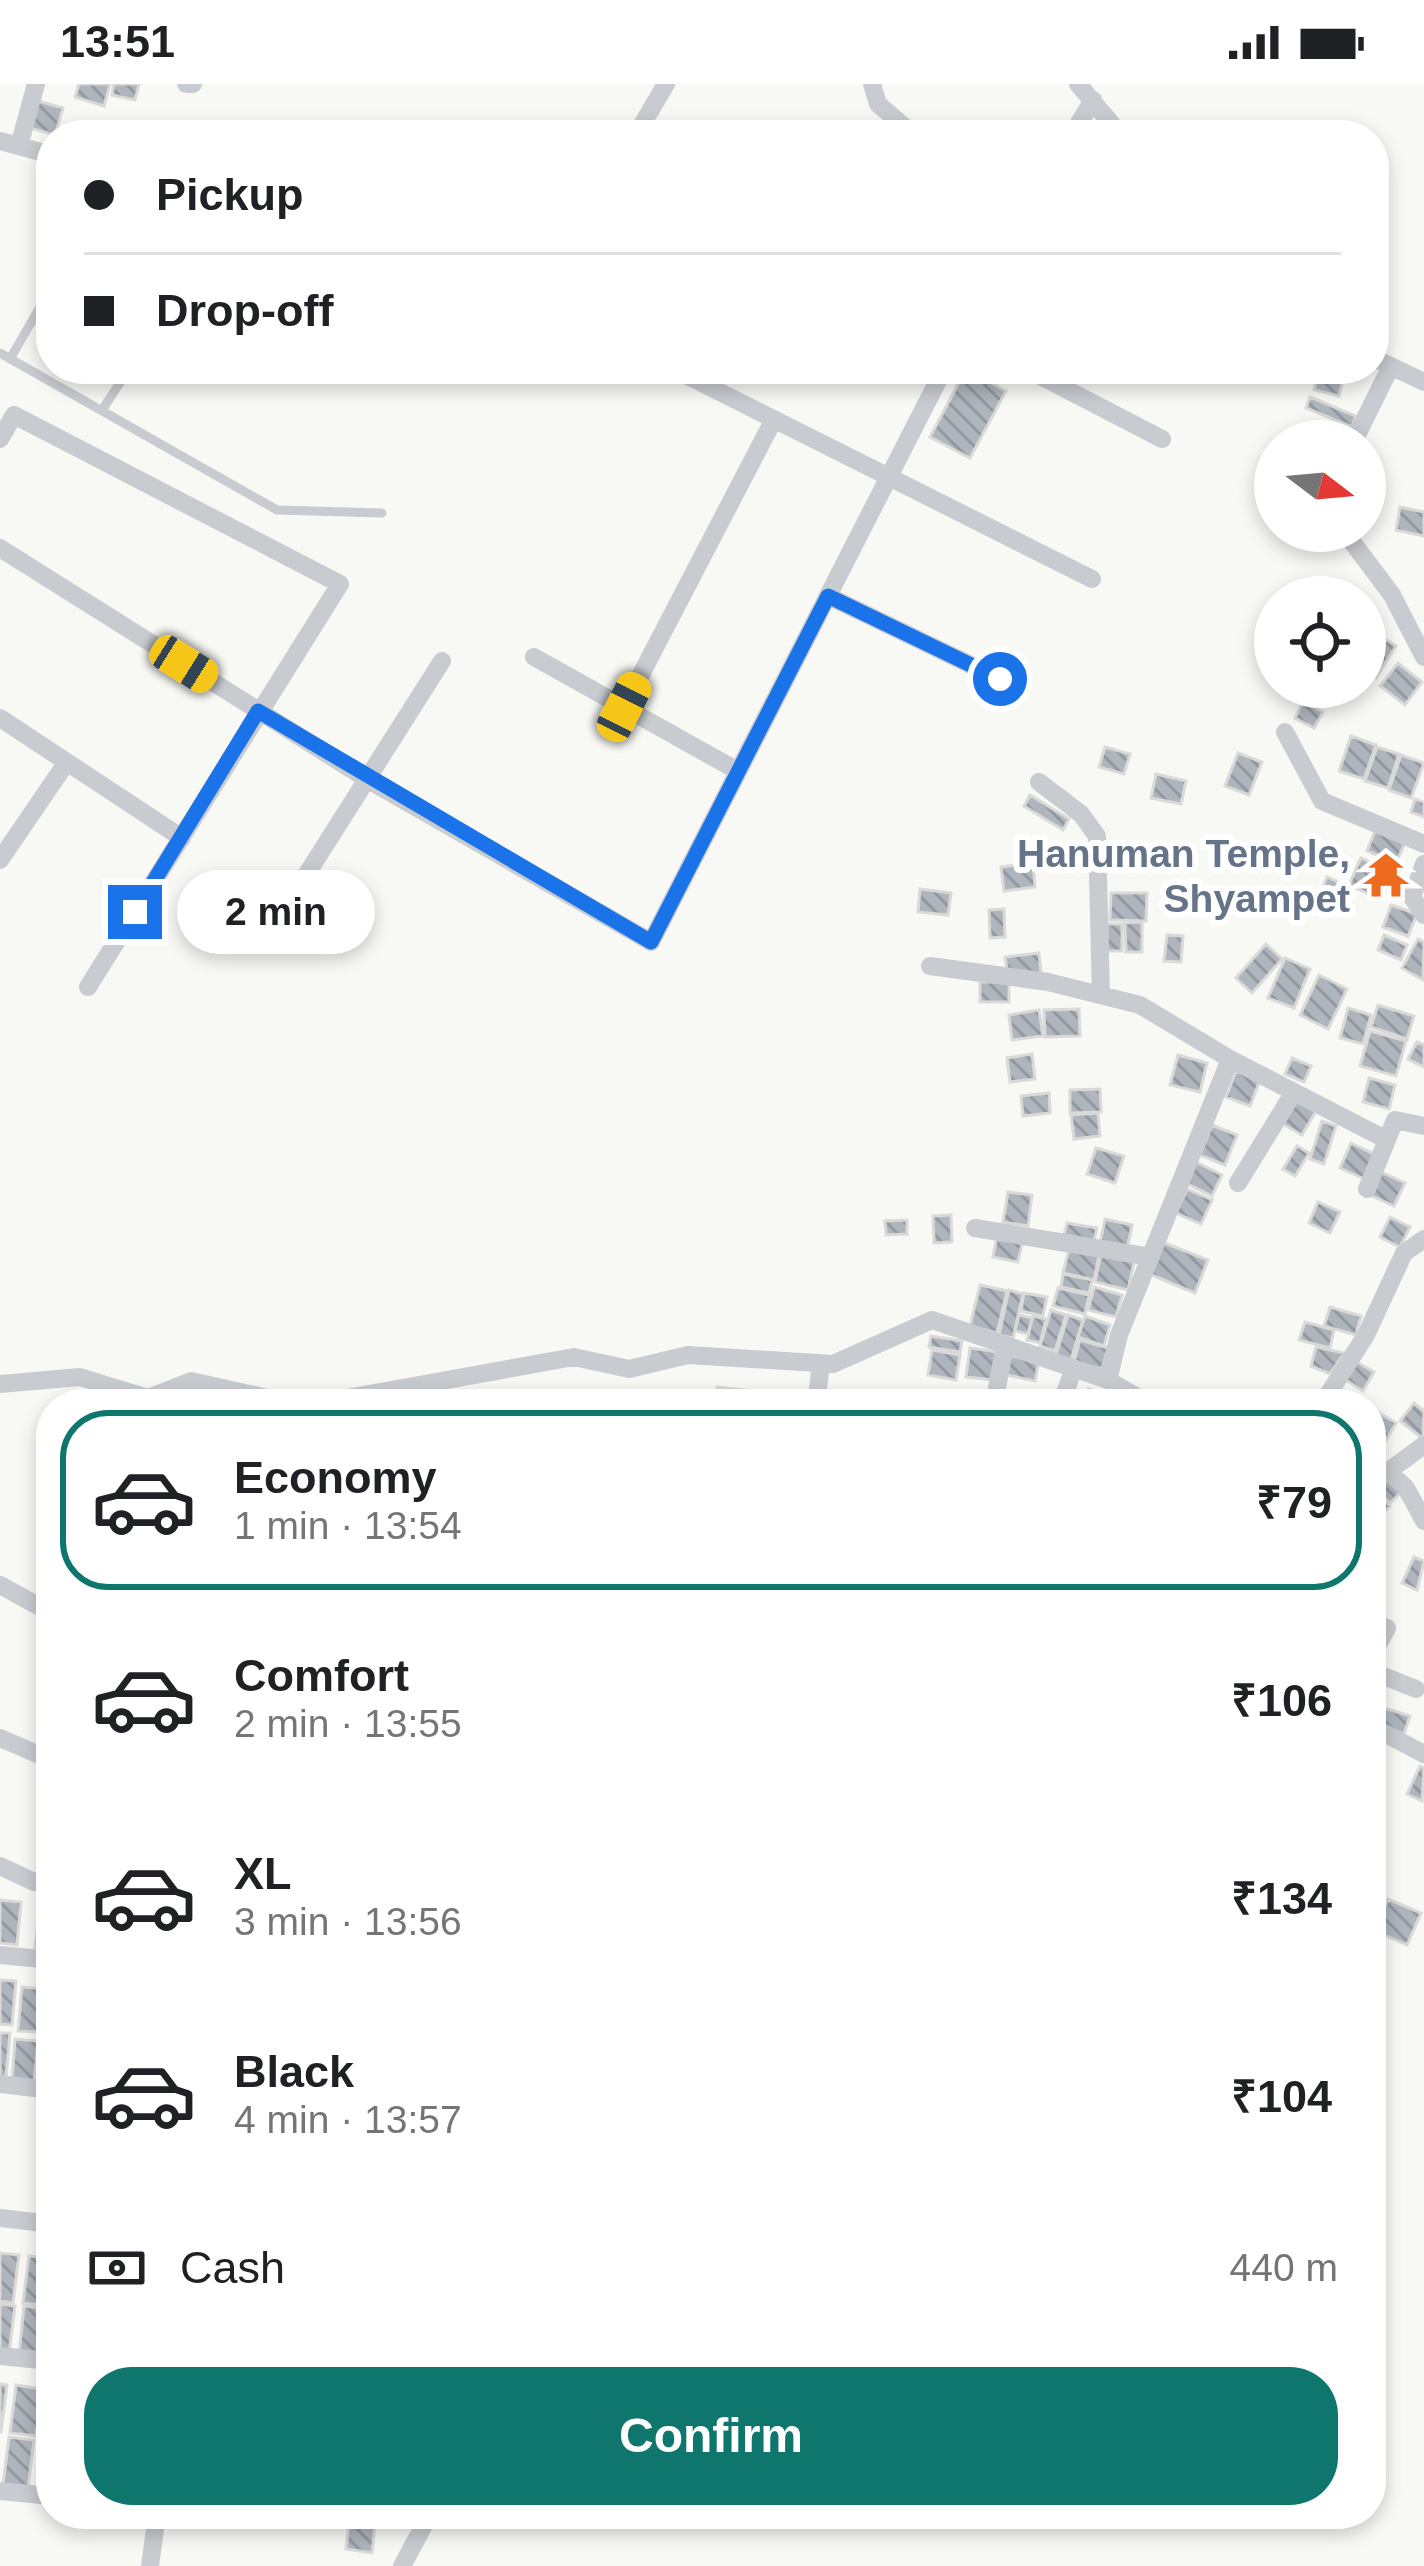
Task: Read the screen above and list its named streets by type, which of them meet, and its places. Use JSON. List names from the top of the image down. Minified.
{"places":{"temple":["Hanuman Temple, Shyampet"]},"north":"right","page":{"status":"13:51","banner":["Pickup","Drop-off"],"bubble":"2 min","list":[{"name":"Economy","note":"1 min · 13:54","value":"₹79"},{"name":"Comfort","note":"2 min · 13:55","value":"₹106"},{"name":"XL","note":"3 min · 13:56","value":"₹134"},{"name":"Black","note":"4 min · 13:57","value":"₹104"}],"pay":["Cash","440 m"],"buttons":"Confirm"}}
